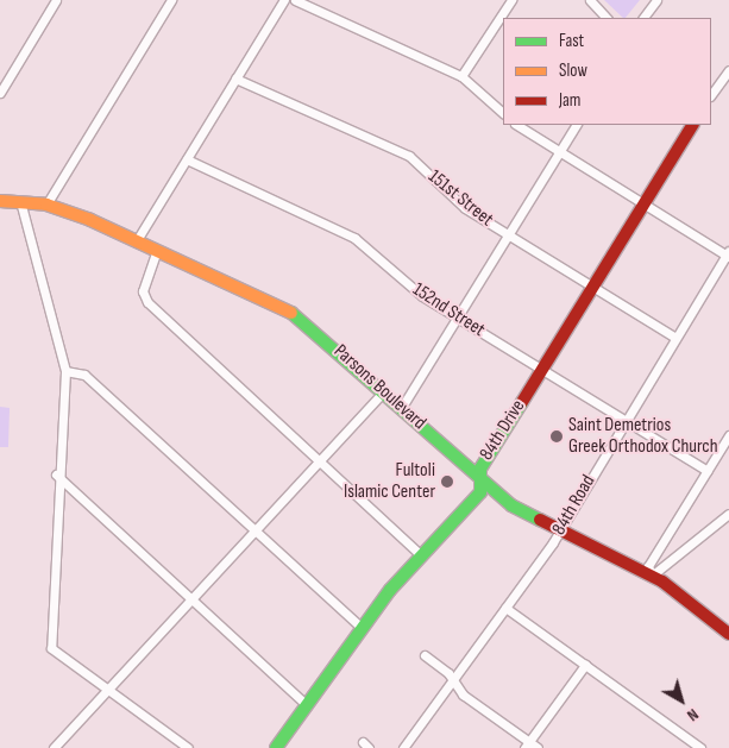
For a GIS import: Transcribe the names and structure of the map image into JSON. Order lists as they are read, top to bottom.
{
  "streets": {
    "street": [
      "151st Street",
      "152nd Street",
      "Parsons Boulevard",
      "84th Drive",
      "84th Road"
    ]
  },
  "crossings": [
    ["151st Street", "84th Drive"],
    ["151st Street", "84th Road"],
    ["152nd Street", "84th Drive"],
    ["152nd Street", "84th Road"],
    ["Parsons Boulevard", "84th Drive"],
    ["Parsons Boulevard", "84th Road"]
  ],
  "places": ["Saint Demetrios Greek Orthodox Church", "Fultoli Islamic Center"],
  "legend": ["Fast", "Slow", "Jam"],
  "north": "bottom right"
}
